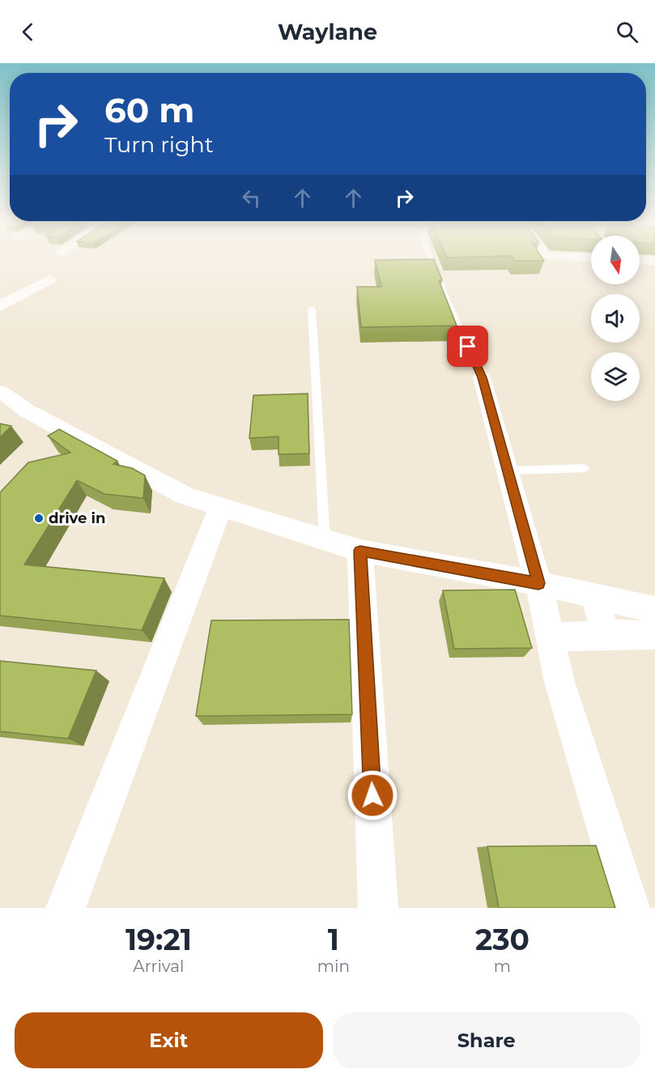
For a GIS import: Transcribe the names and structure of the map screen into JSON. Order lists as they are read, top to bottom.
{
  "places": ["drive in"],
  "north": "bottom",
  "page": {
    "header": "Waylane",
    "turn": ["60 m", "Turn right"],
    "eta": [
      "19:21",
      "Arrival",
      "1",
      "min",
      "230",
      "m"
    ],
    "buttons": ["Exit", "Share"]
  }
}
